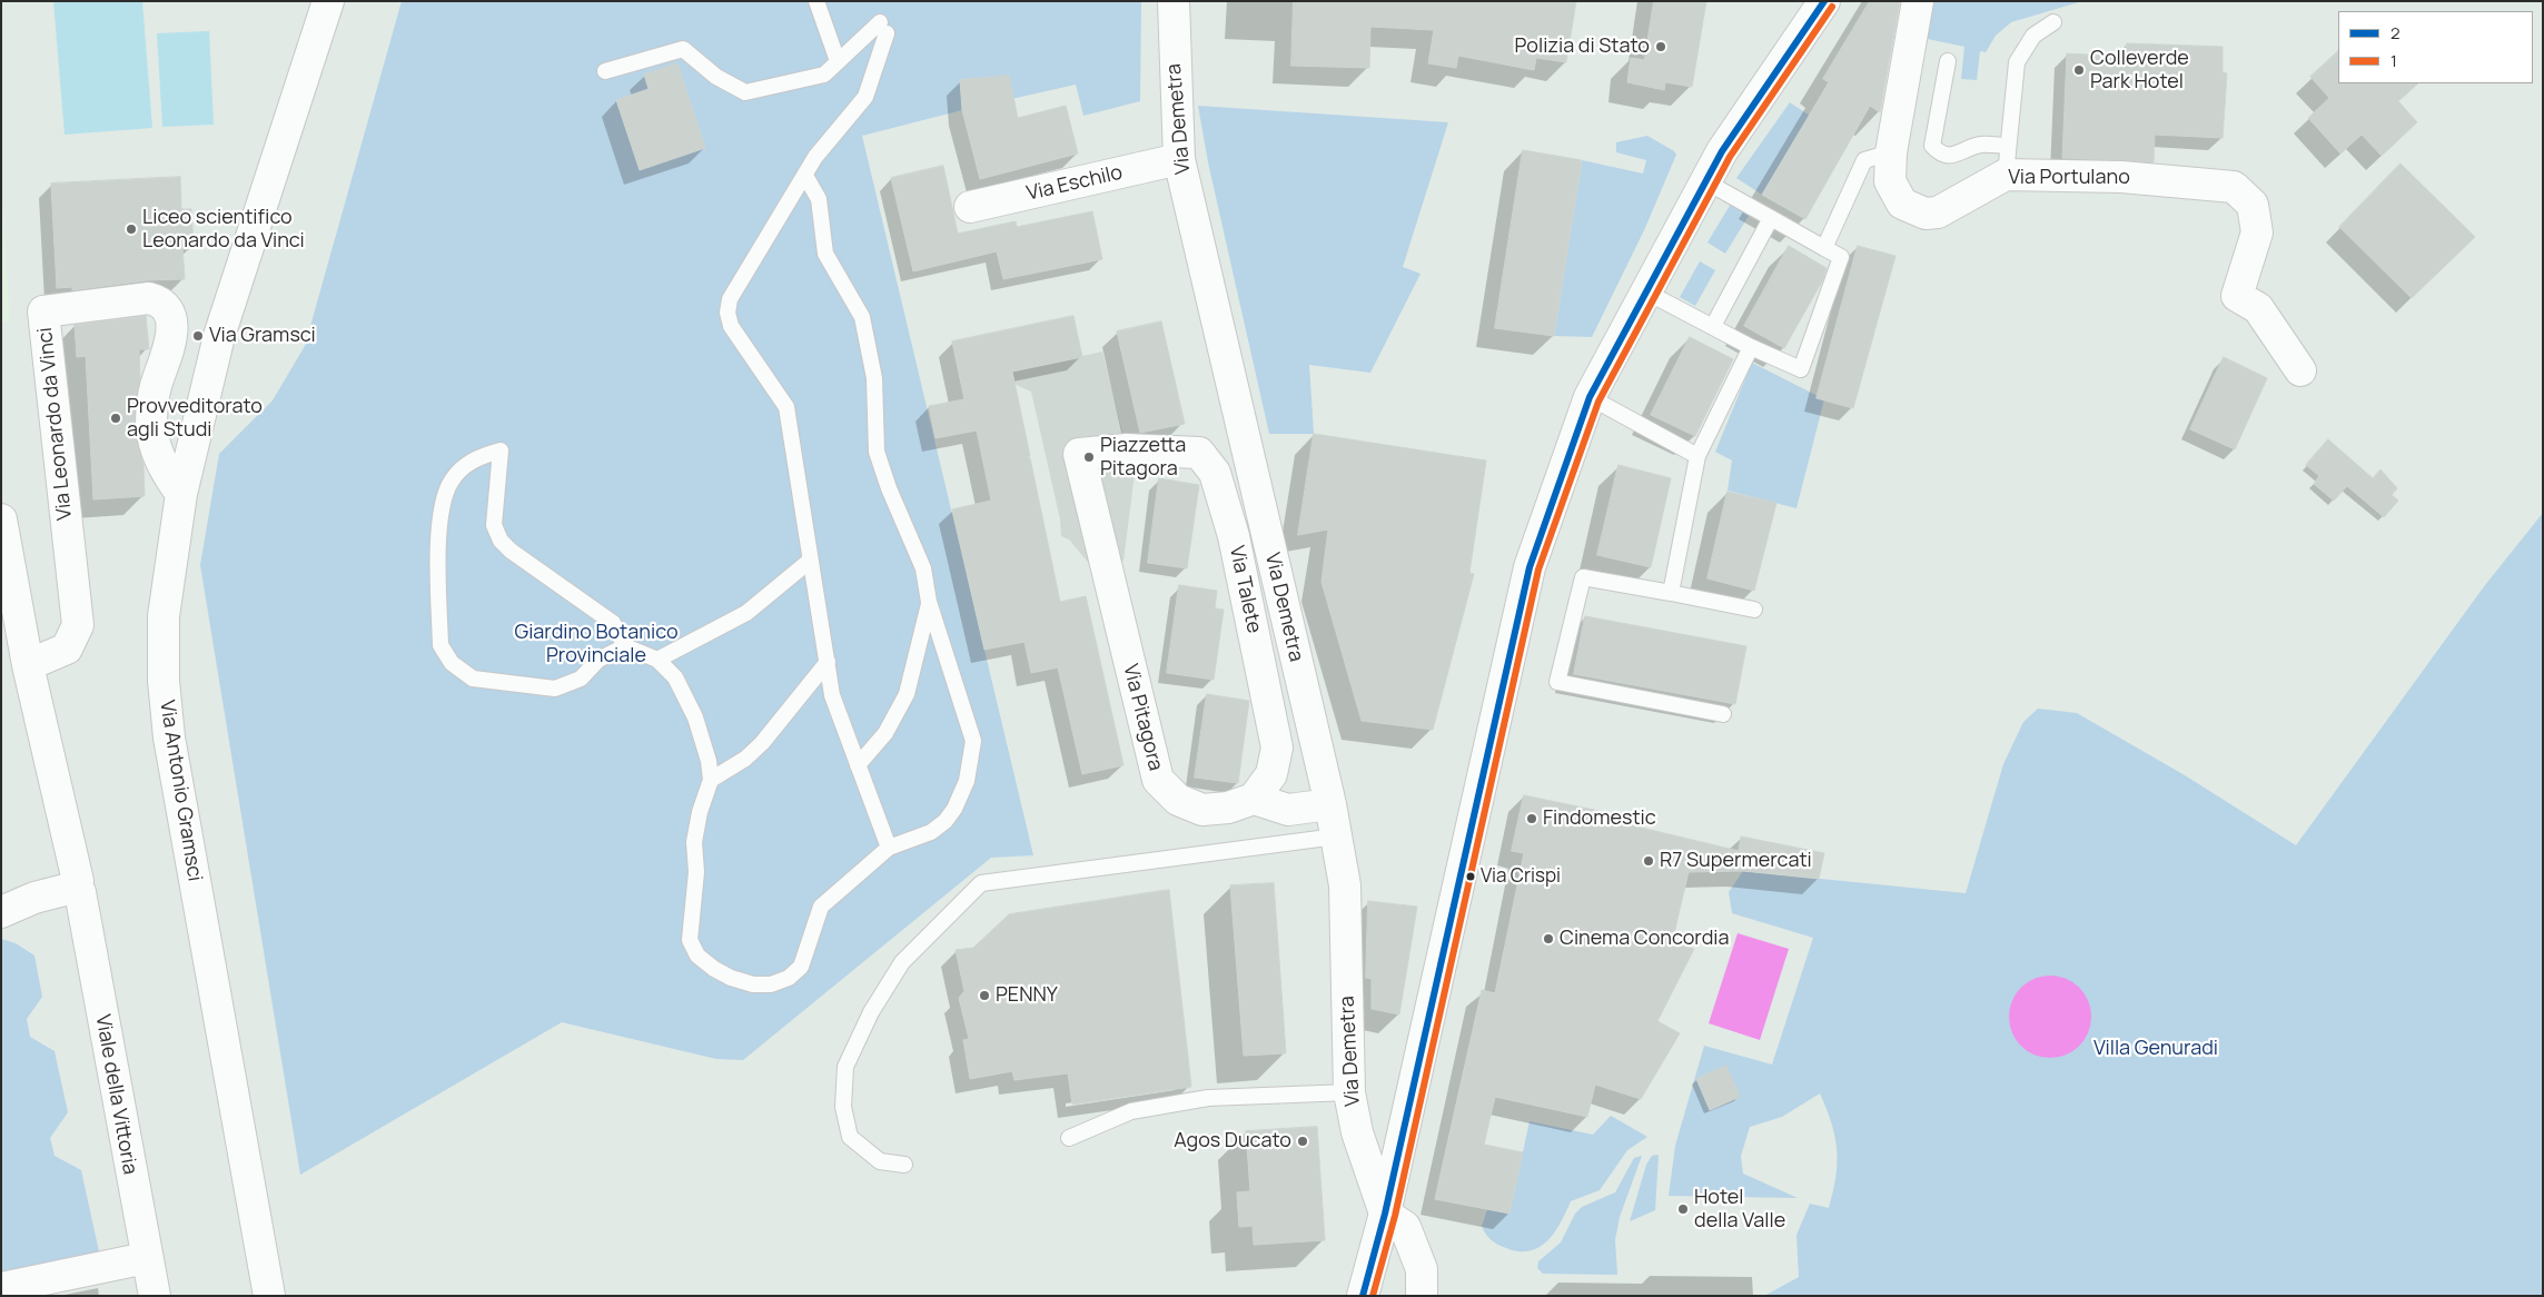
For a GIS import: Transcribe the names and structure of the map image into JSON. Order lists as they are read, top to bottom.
{
  "streets": {
    "street": [
      "Via Demetra",
      "Via Portulano",
      "Via Eschilo",
      "Via Leonardo da Vinci",
      "Via Talete",
      "Via Pitagora",
      "Via Antonio Gramsci",
      "Viale della Vittoria"
    ]
  },
  "crossings": [
    ["Via Demetra", "Via Eschilo"],
    ["Via Leonardo da Vinci", "Via Antonio Gramsci"],
    ["Via Leonardo da Vinci", "Viale della Vittoria"],
    ["Via Talete", "Via Pitagora"]
  ],
  "parks": ["Giardino Botanico Provinciale", "Villa Genuradi"],
  "places": [
    "Polizia di Stato",
    "Colleverde Park Hotel",
    "Liceo scientifico Leonardo da Vinci",
    "Via Gramsci",
    "Provveditorato agli Studi",
    "Piazzetta Pitagora",
    "Findomestic",
    "R7 Supermercati",
    "Via Crispi",
    "Cinema Concordia",
    "PENNY",
    "Agos Ducato",
    "Hotel della Valle"
  ],
  "lines": ["transit line 2", "transit line 1"],
  "legend": ["2", "1"]
}
